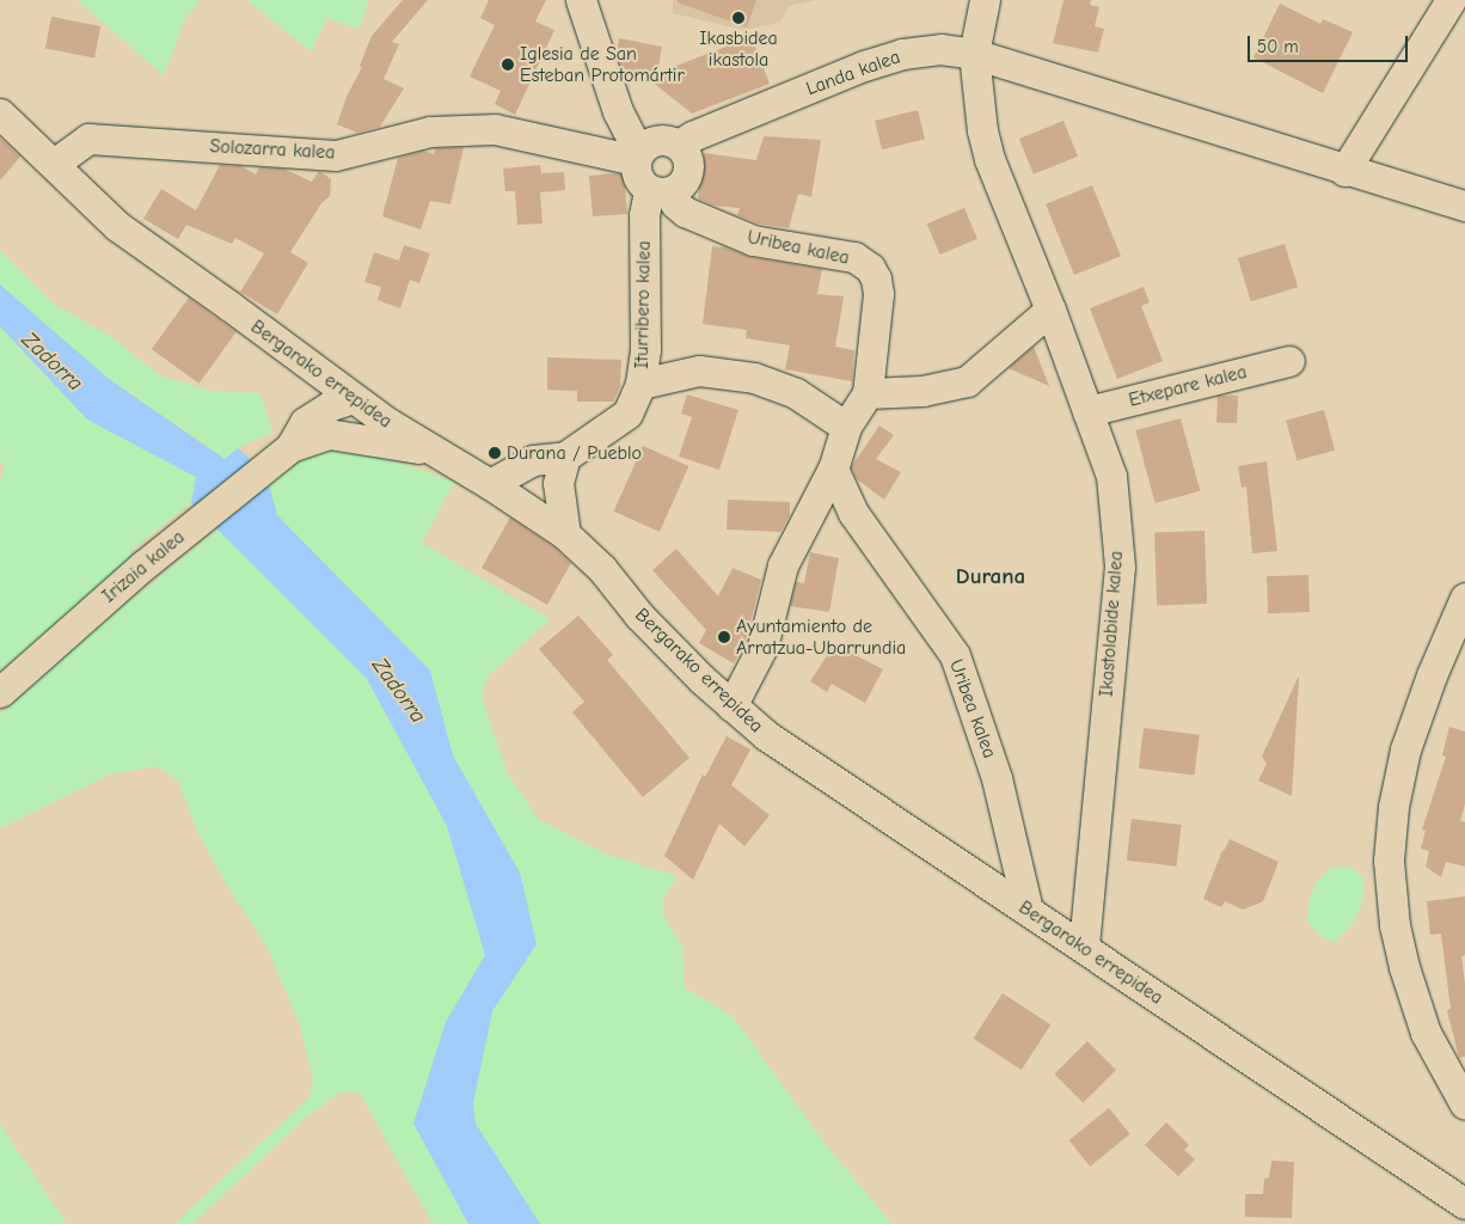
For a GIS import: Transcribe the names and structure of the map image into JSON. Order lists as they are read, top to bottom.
{
  "streets": {
    "street": [
      "Landa kalea",
      "Solozarra kalea",
      "Uribea kalea",
      "Iturribero kalea",
      "Bergarako errepidea",
      "Etxepare kalea",
      "Irizaia kalea",
      "Ikastolabide kalea"
    ]
  },
  "crossings": [
    ["Landa kalea", "Solozarra kalea"],
    ["Landa kalea", "Uribea kalea"],
    ["Landa kalea", "Iturribero kalea"],
    ["Landa kalea", "Ikastolabide kalea"],
    ["Solozarra kalea", "Uribea kalea"],
    ["Solozarra kalea", "Iturribero kalea"],
    ["Solozarra kalea", "Bergarako errepidea"],
    ["Uribea kalea", "Iturribero kalea"],
    ["Uribea kalea", "Bergarako errepidea"],
    ["Iturribero kalea", "Bergarako errepidea"],
    ["Bergarako errepidea", "Irizaia kalea"],
    ["Bergarako errepidea", "Ikastolabide kalea"],
    ["Etxepare kalea", "Ikastolabide kalea"]
  ],
  "districts": ["Durana"],
  "water": ["Zadorra"],
  "places": [
    "Ikasbidea ikastola",
    "Iglesia de San Esteban Protomártir",
    "Durana / Pueblo",
    "Ayuntamiento de Arratzua-Ubarrundia"
  ],
  "scale_bar": "50 m"
}
